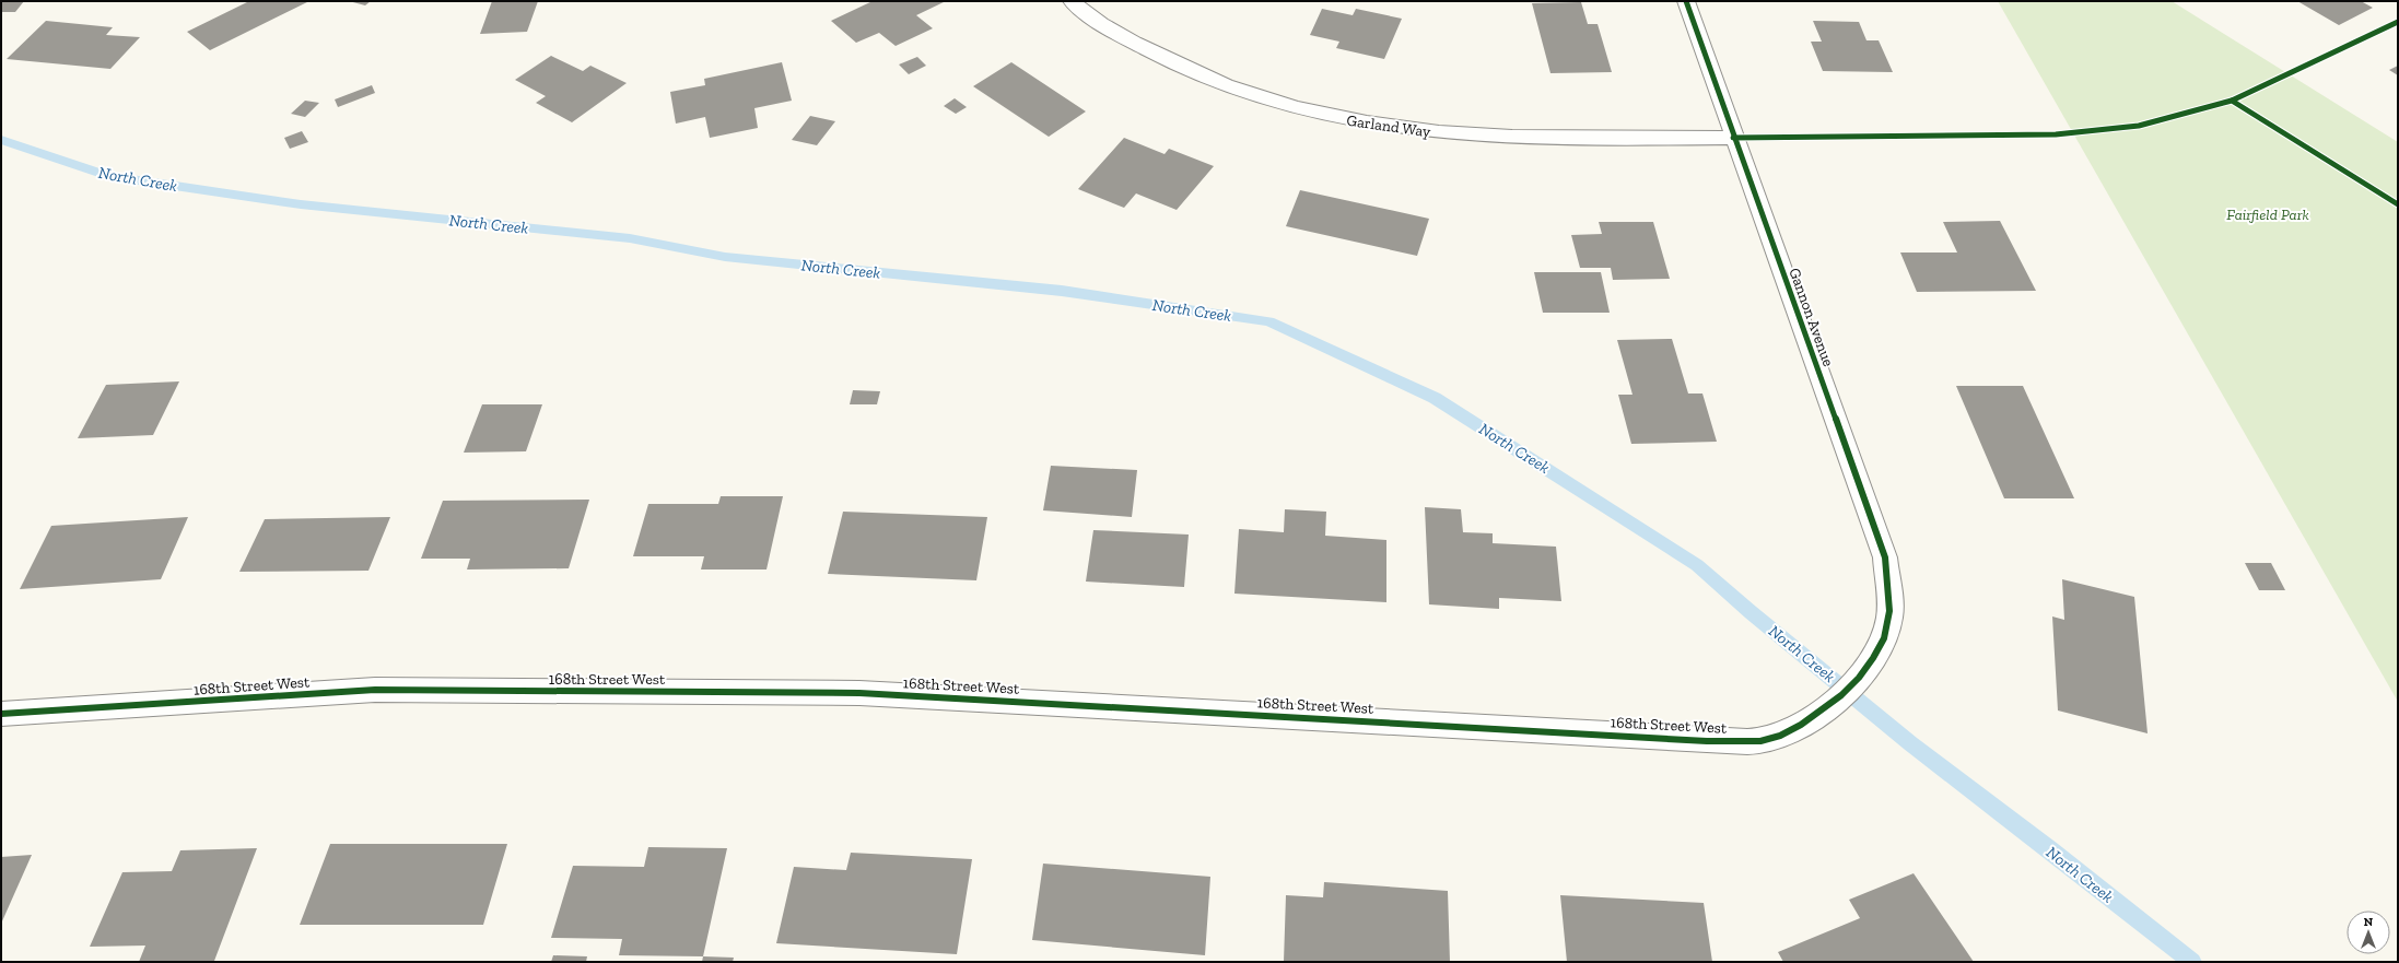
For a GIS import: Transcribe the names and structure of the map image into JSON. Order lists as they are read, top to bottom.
{
  "streets": {
    "street": ["Garland Way", "Gannon Avenue", "168th Street West"]
  },
  "crossings": [
    ["Garland Way", "Gannon Avenue"],
    ["Gannon Avenue", "168th Street West"]
  ],
  "water": ["North Creek"],
  "parks": ["Fairfield Park"],
  "north": "top"
}
